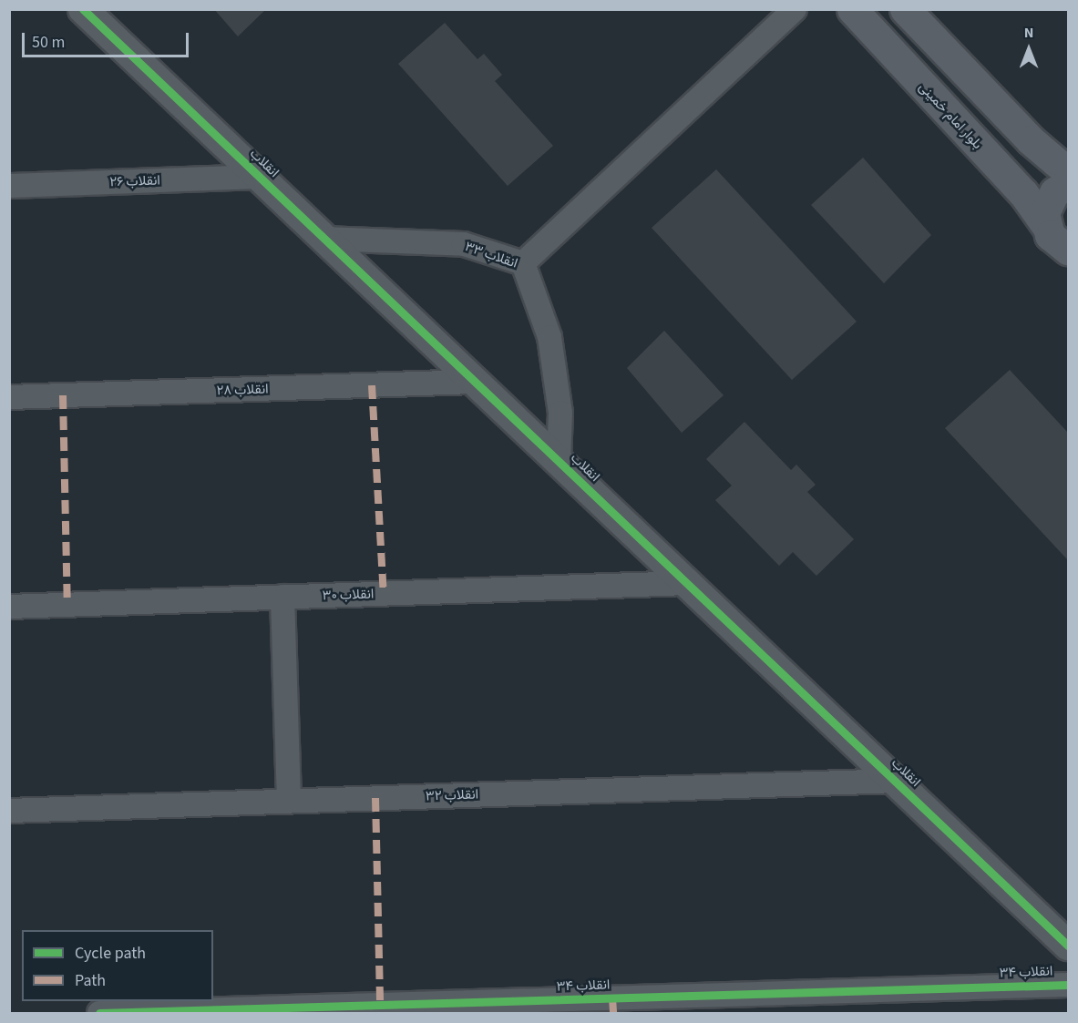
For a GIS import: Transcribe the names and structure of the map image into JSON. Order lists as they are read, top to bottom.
{
  "streets": {
    "main road": ["بلوار امام خمینی"],
    "street": [
      "انقلاب",
      "انقلاب ۲۶",
      "انقلاب ۳۳",
      "انقلاب ۲۸",
      "انقلاب ۳۰",
      "انقلاب ۳۲",
      "انقلاب ۳۴"
    ]
  },
  "crossings": [
    ["انقلاب", "انقلاب ۲۶"],
    ["انقلاب", "انقلاب ۳۳"],
    ["انقلاب", "انقلاب ۲۸"],
    ["انقلاب", "انقلاب ۳۰"],
    ["انقلاب", "انقلاب ۳۲"]
  ],
  "legend": ["Cycle path", "Path"],
  "scale_bar": "50 m",
  "north": "top"
}
